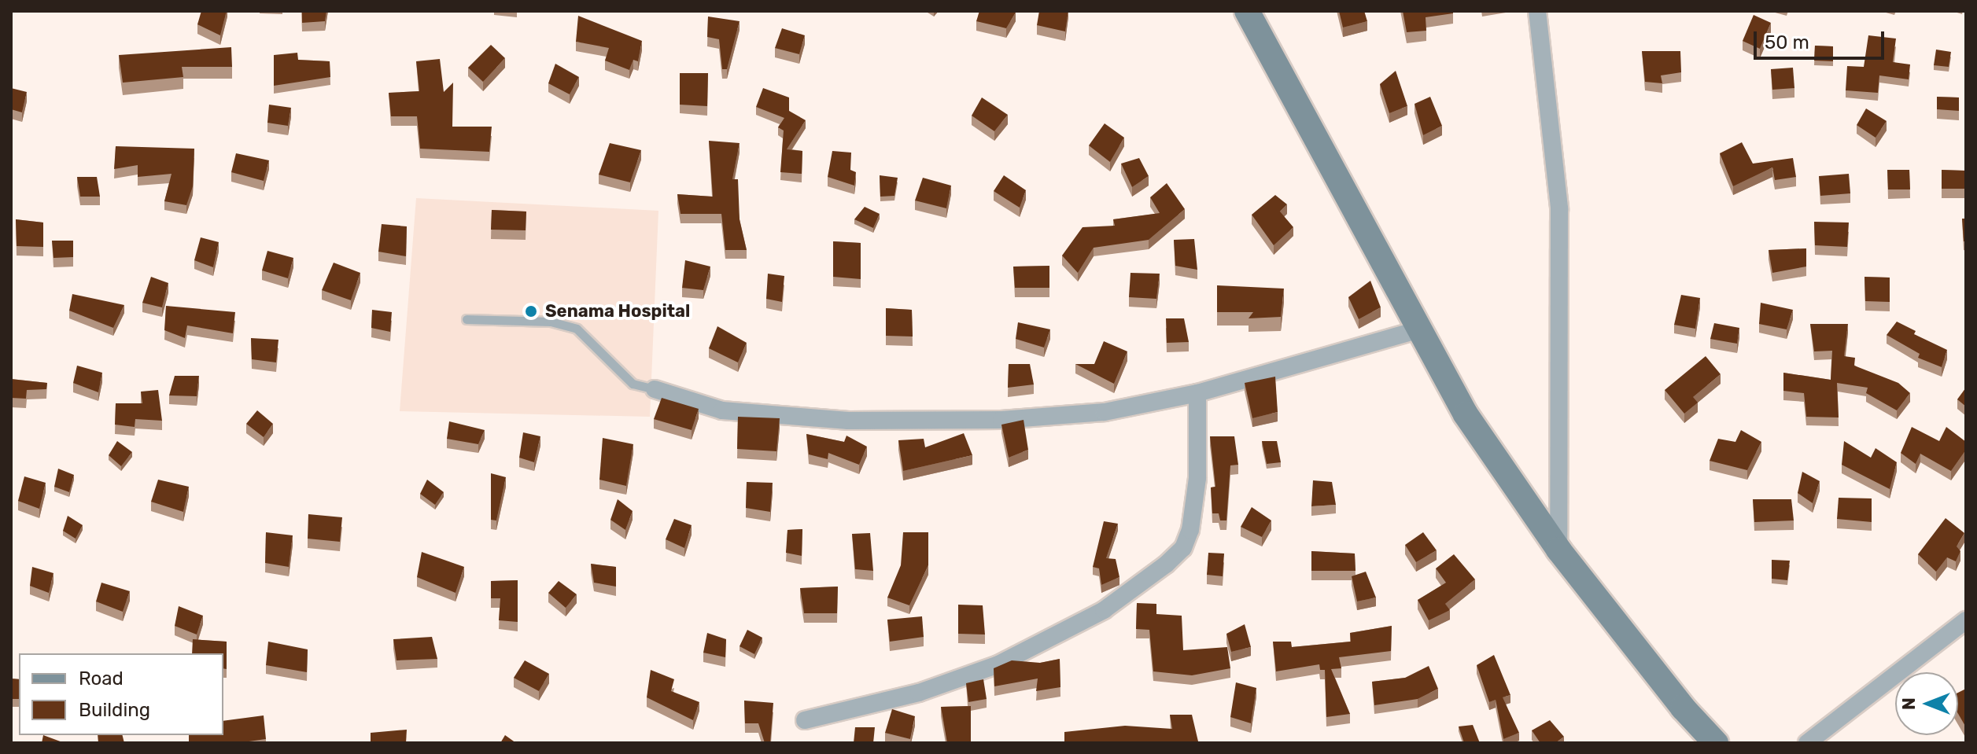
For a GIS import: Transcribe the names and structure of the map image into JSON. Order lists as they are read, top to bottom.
{
  "places": ["Senama Hospital"],
  "legend": ["Road", "Building"],
  "scale_bar": "50 m",
  "north": "left"
}
